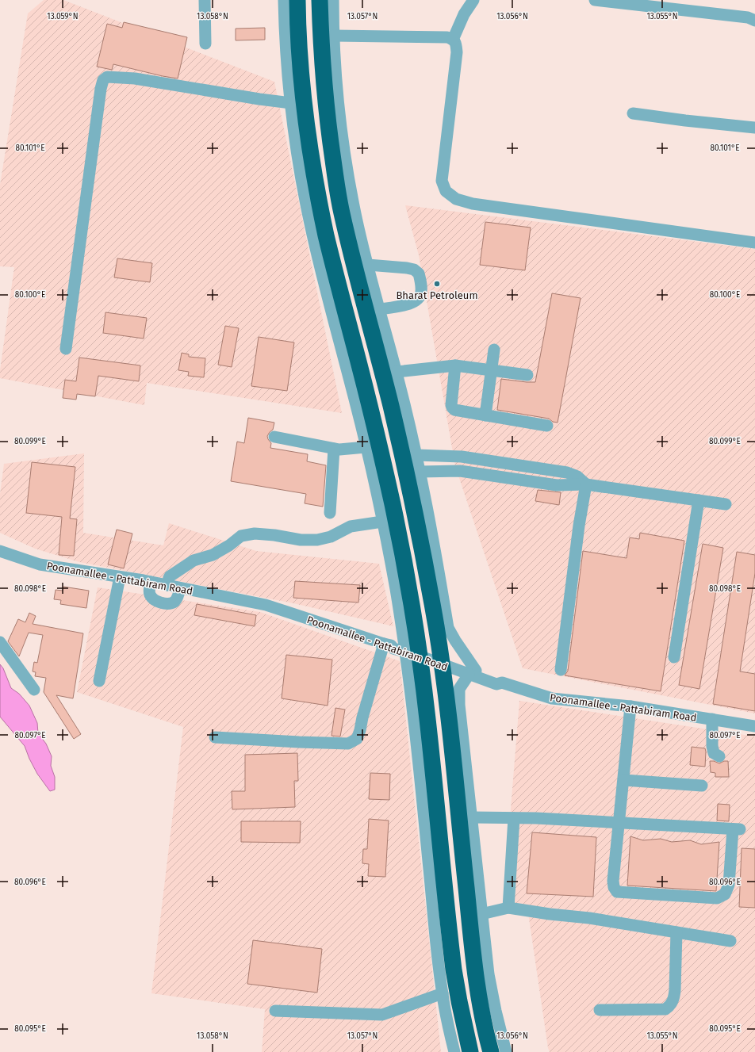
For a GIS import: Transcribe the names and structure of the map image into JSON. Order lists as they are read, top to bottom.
{
  "streets": {
    "street": ["Poonamallee - Pattabiram Road"]
  },
  "places": ["Bharat Petroleum"],
  "coordinates": [
    "13.059°N",
    "13.058°N",
    "13.057°N",
    "13.056°N",
    "13.055°N",
    "80.101°E",
    "80.100°E",
    "80.099°E",
    "80.098°E",
    "80.097°E",
    "80.096°E",
    "80.095°E"
  ]
}
